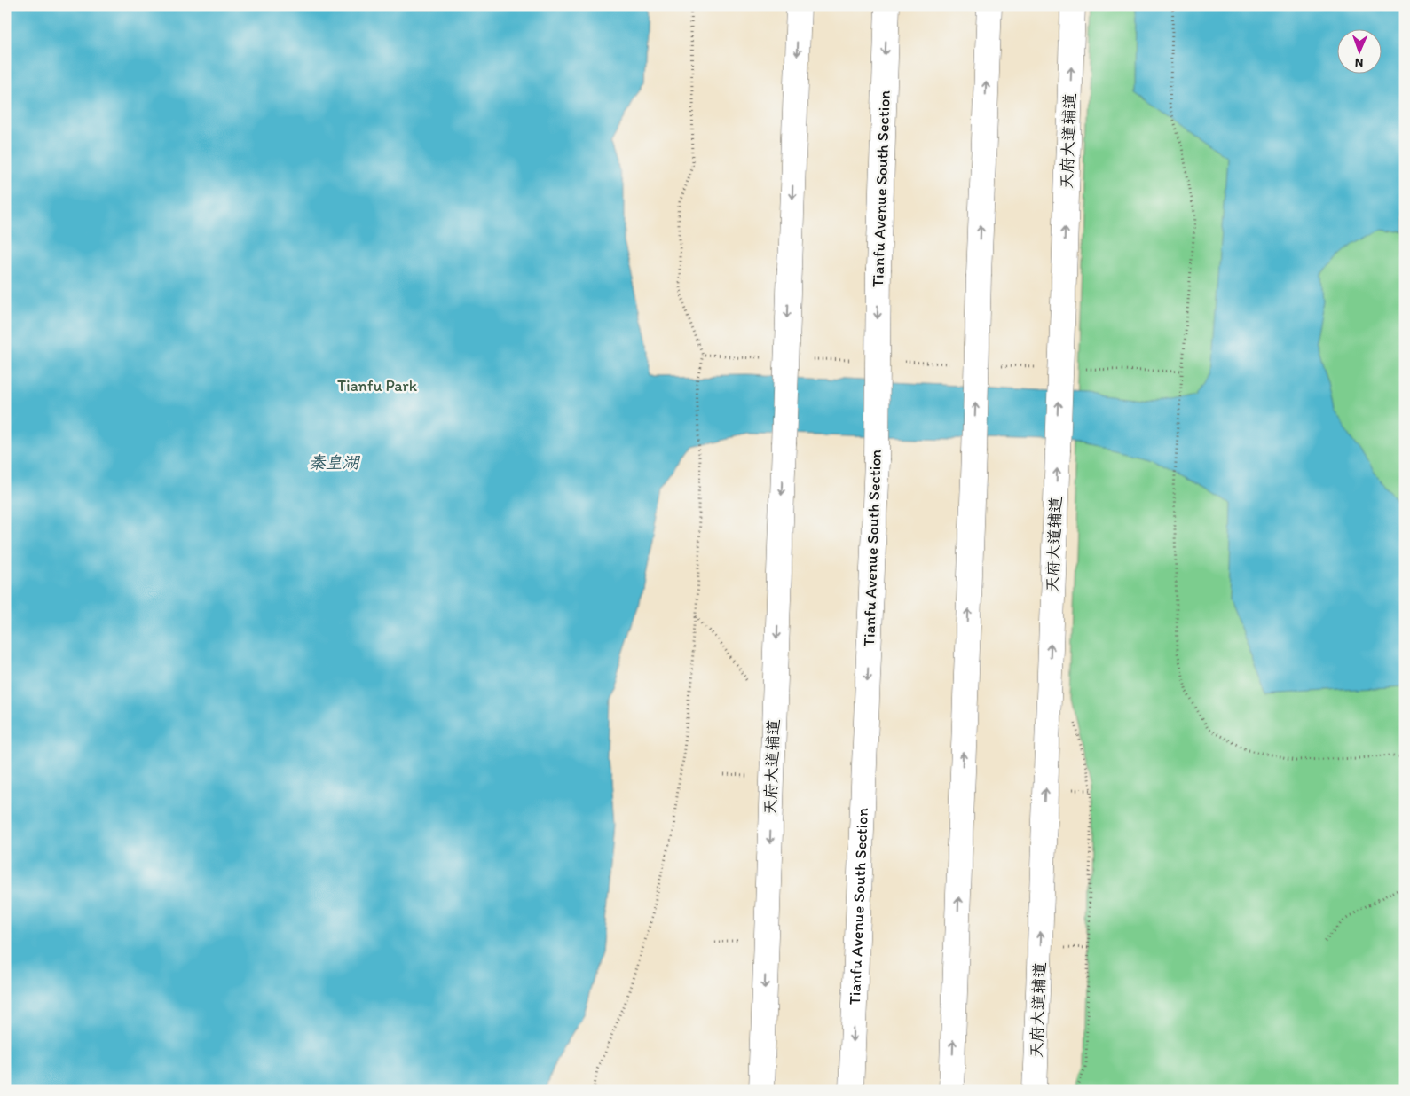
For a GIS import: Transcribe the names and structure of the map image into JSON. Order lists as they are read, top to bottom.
{
  "streets": {
    "main road": ["天府大道辅道", "Tianfu Avenue South Section"]
  },
  "water": ["秦皇湖"],
  "parks": ["Tianfu Park"],
  "north": "bottom"
}
